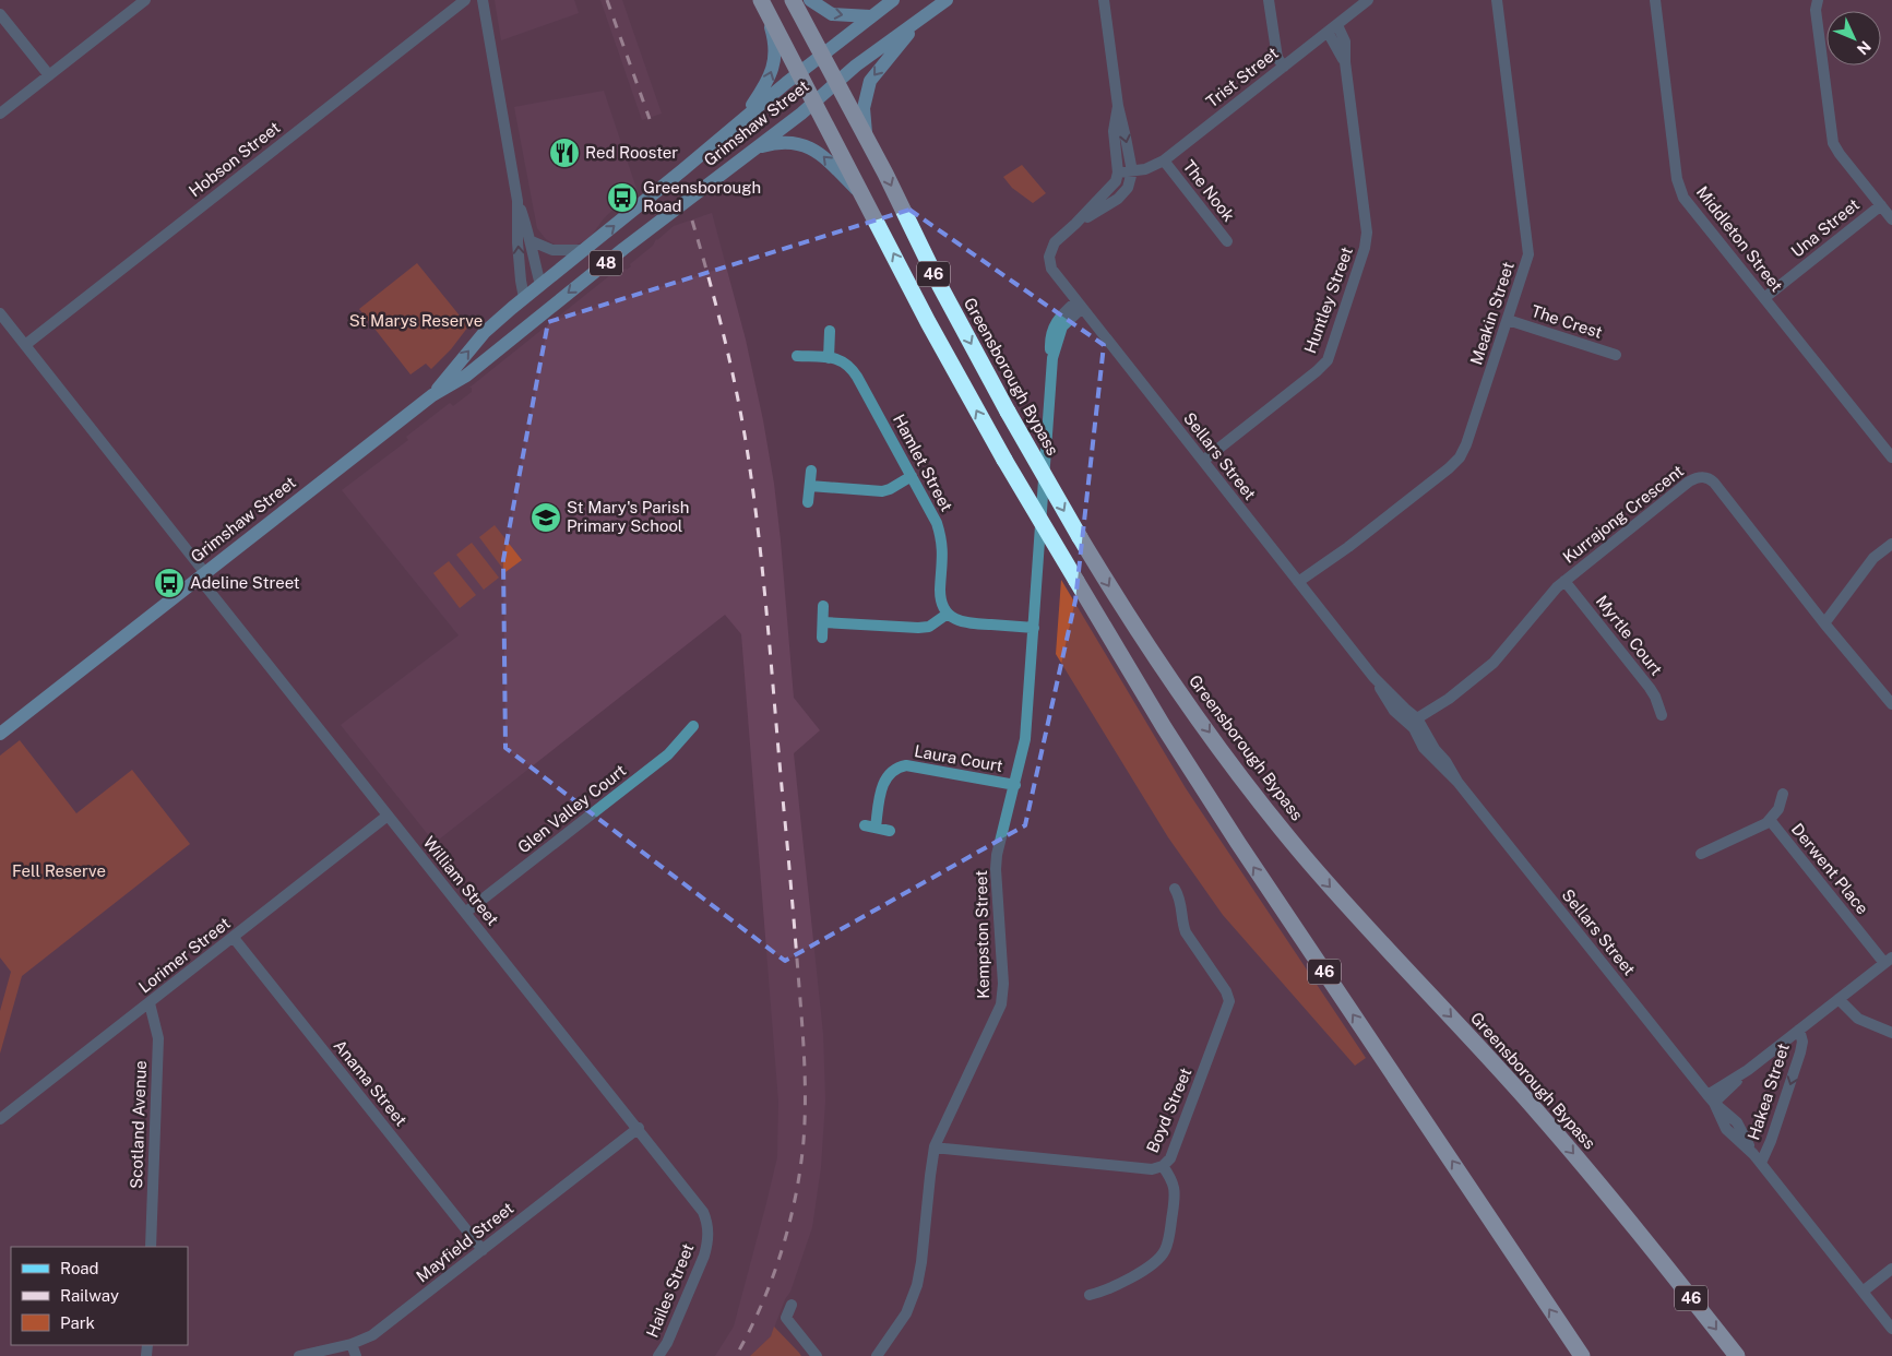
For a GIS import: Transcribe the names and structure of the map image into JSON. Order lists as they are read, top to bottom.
{
  "streets": {
    "highway": ["46", "Greensborough Bypass"],
    "main road": ["Grimshaw Street", "48"],
    "street": [
      "Trist Street",
      "Hobson Street",
      "The Nook",
      "Una Street",
      "Middleton Street",
      "Huntley Street",
      "Meakin Street",
      "The Crest",
      "Sellars Street",
      "Hamlet Street",
      "Kurrajong Crescent",
      "Myrtle Court",
      "Laura Court",
      "Glen Valley Court",
      "Derwent Place",
      "William Street",
      "Kempston Street",
      "Lorimer Street",
      "Anama Street",
      "Hakea Street",
      "Boyd Street",
      "Scotland Avenue",
      "Mayfield Street",
      "Hailes Street"
    ]
  },
  "crossings": [
    ["Trist Street", "The Nook"],
    ["Trist Street", "Huntley Street"],
    ["Grimshaw Street", "46"],
    ["Grimshaw Street", "Greensborough Bypass"],
    ["Grimshaw Street", "William Street"],
    ["Una Street", "Middleton Street"],
    ["46", "Greensborough Bypass"],
    ["Huntley Street", "Sellars Street"],
    ["Meakin Street", "The Crest"],
    ["Meakin Street", "Sellars Street"],
    ["Sellars Street", "Kurrajong Crescent"],
    ["Sellars Street", "Kempston Street"],
    ["Sellars Street", "Hakea Street"],
    ["Kurrajong Crescent", "Myrtle Court"],
    ["Laura Court", "Kempston Street"],
    ["Glen Valley Court", "William Street"],
    ["Derwent Place", "Hakea Street"],
    ["William Street", "Lorimer Street"],
    ["William Street", "Mayfield Street"],
    ["William Street", "Hailes Street"],
    ["Kempston Street", "Boyd Street"],
    ["Lorimer Street", "Anama Street"],
    ["Lorimer Street", "Scotland Avenue"],
    ["Anama Street", "Mayfield Street"]
  ],
  "one_way": ["Hakea Street"],
  "parks": ["St Marys Reserve", "Fell Reserve"],
  "places": {
    "restaurant": ["Red Rooster"],
    "bus stop": ["Greensborough Road", "Adeline Street"],
    "school or university": ["St Mary's Parish Primary School"]
  },
  "legend": ["Road", "Railway", "Park"],
  "north": "bottom right"
}
